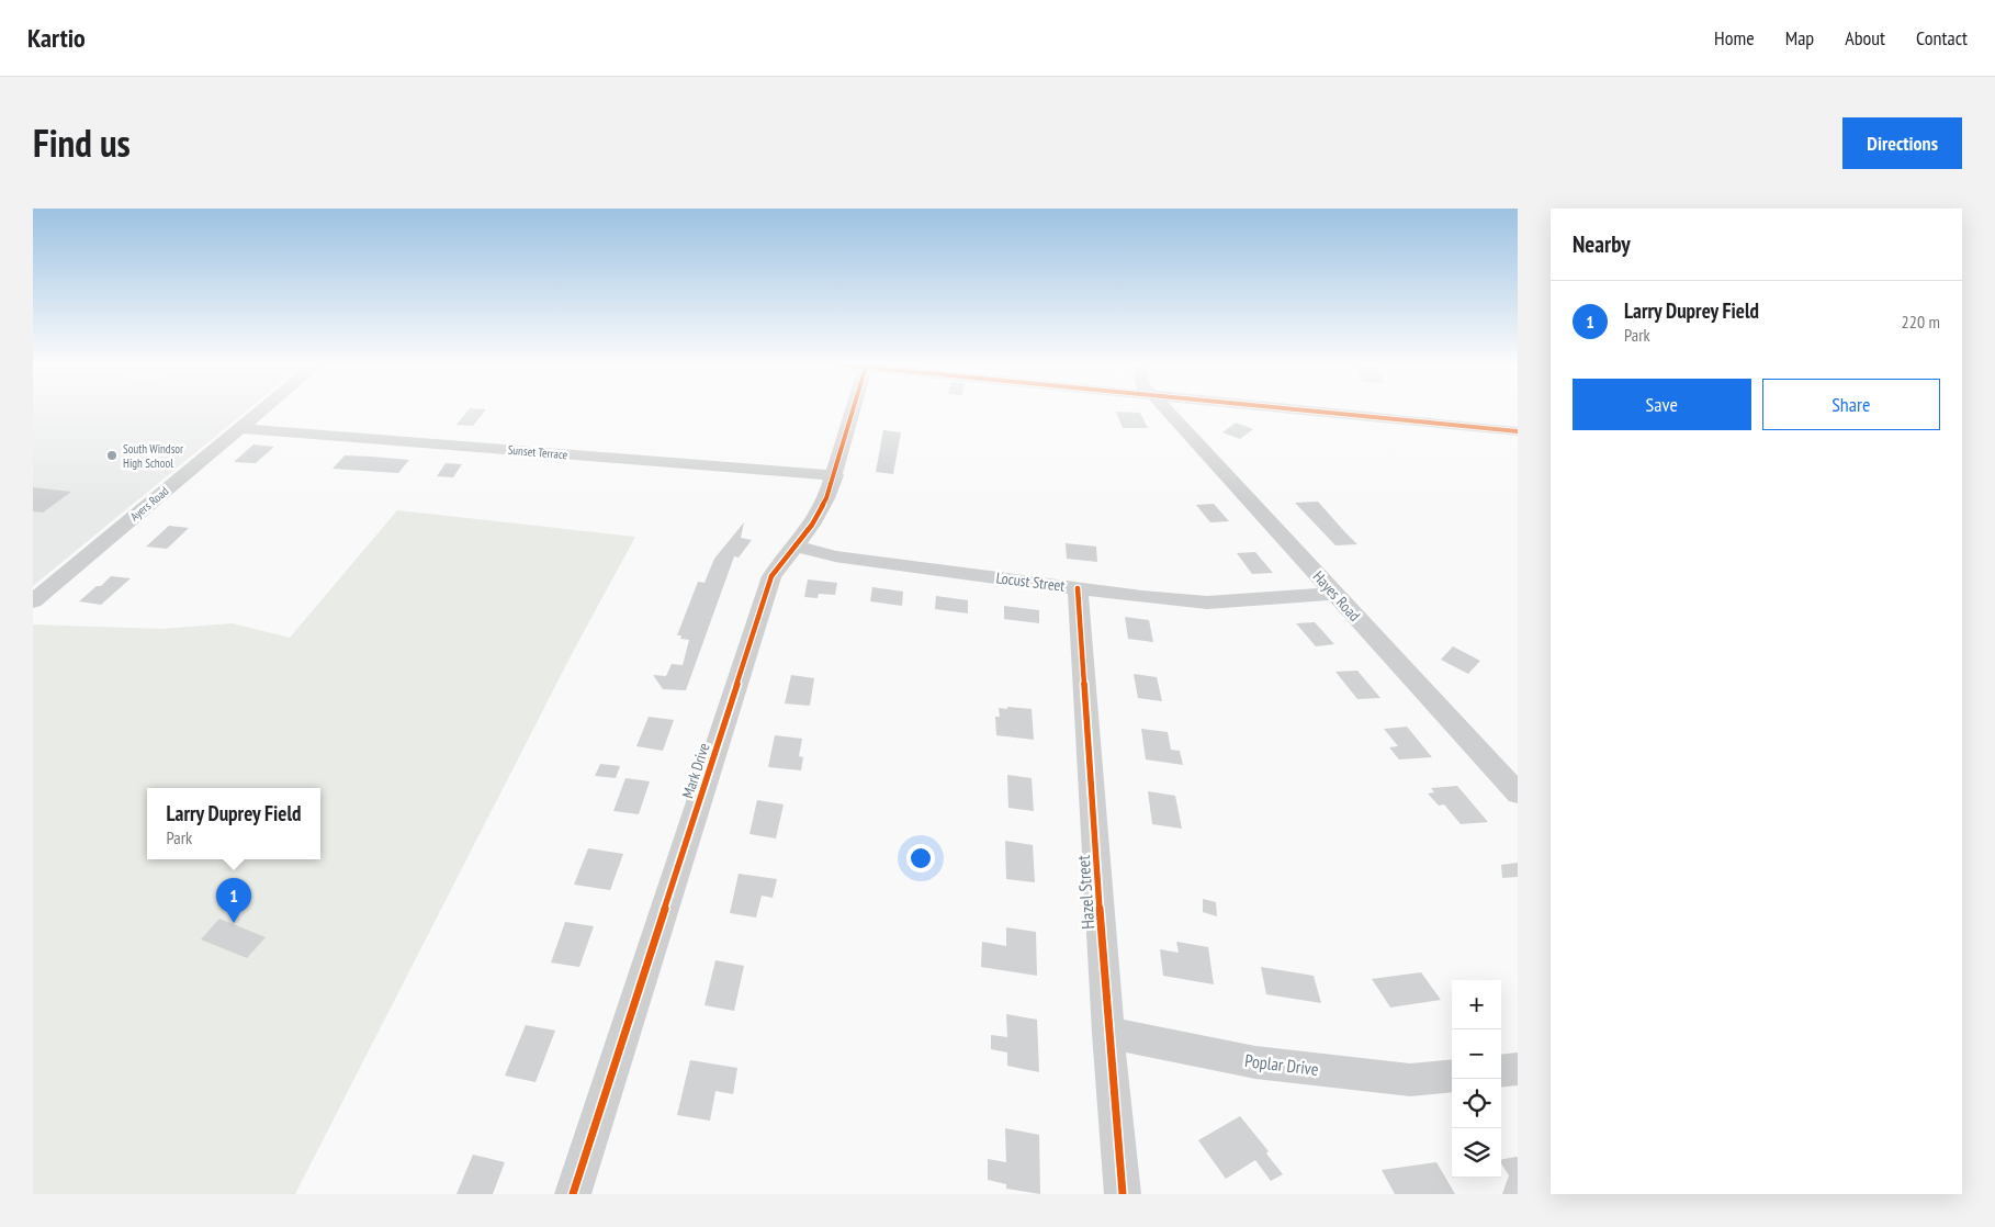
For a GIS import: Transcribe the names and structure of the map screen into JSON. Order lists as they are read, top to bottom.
{
  "streets": {
    "street": [
      "Sunset Terrace",
      "Ayers Road",
      "Locust Street",
      "Hayes Road",
      "Mark Drive",
      "Hazel Street",
      "Poplar Drive"
    ]
  },
  "crossings": [
    ["Sunset Terrace", "Ayers Road"],
    ["Sunset Terrace", "Mark Drive"],
    ["Locust Street", "Hayes Road"],
    ["Locust Street", "Mark Drive"],
    ["Locust Street", "Hazel Street"],
    ["Hazel Street", "Poplar Drive"]
  ],
  "places": ["South Windsor High School"],
  "page": {
    "header": "Kartio",
    "nav": [
      "Home",
      "Map",
      "About",
      "Contact"
    ],
    "title": "Find us",
    "buttons": [
      "Directions",
      ["Save", "Share"]
    ],
    "heading": "Nearby",
    "list": [
      {
        "mark": "1",
        "name": "Larry Duprey Field",
        "note": "Park",
        "value": "220 m"
      }
    ],
    "popup": ["Larry Duprey Field", "Park"],
    "pins": "1",
    "map_buttons": ["+", "−"]
  }
}
